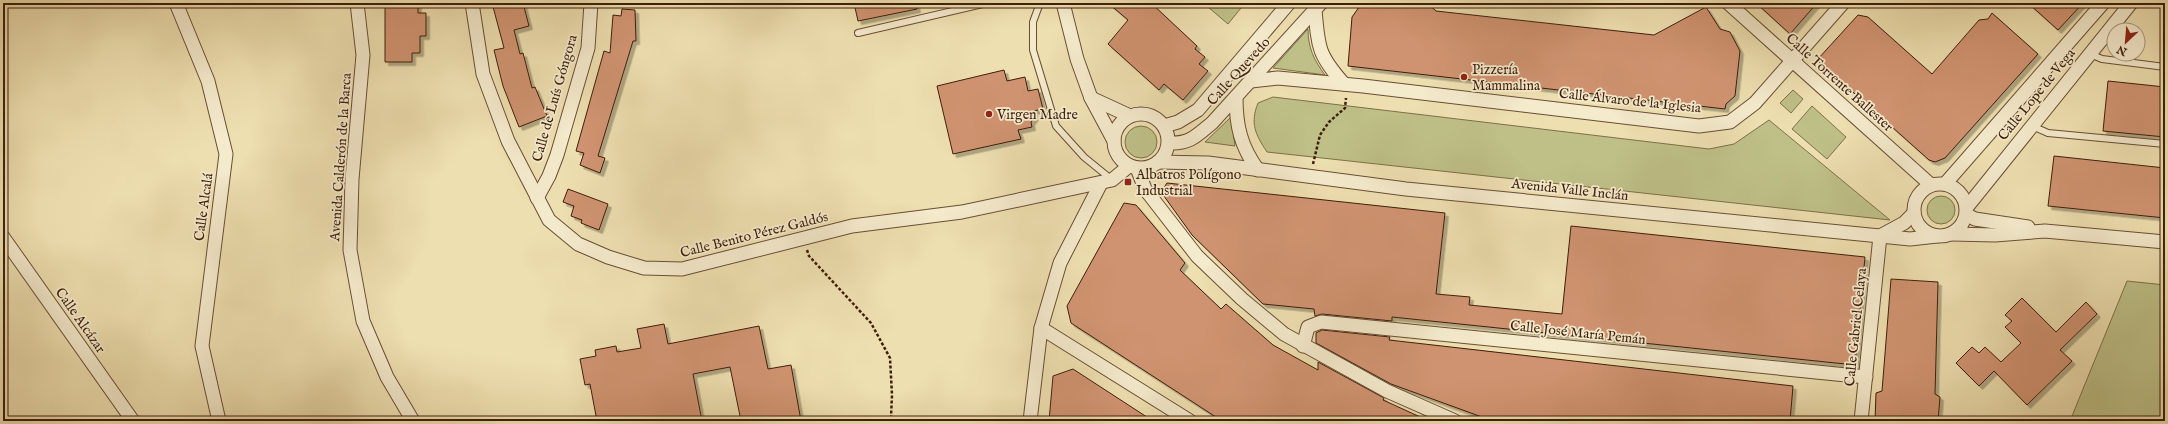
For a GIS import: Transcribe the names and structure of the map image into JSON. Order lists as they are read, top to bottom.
{
  "streets": {
    "street": [
      "Calle Quevedo",
      "Calle Torrente Ballester",
      "Calle Lope de Vega",
      "Calle de Luís Góngora",
      "Calle Álvaro de la Iglesia",
      "Avenida Calderón de la Barca",
      "Avenida Valle Inclán",
      "Calle Alcalá",
      "Calle Benito Pérez Galdós",
      "Calle Alcázar",
      "Calle Gabriel Celaya",
      "Calle José María Pemán"
    ]
  },
  "crossings": [
    ["Calle Quevedo", "Calle Álvaro de la Iglesia"],
    ["Calle Quevedo", "Avenida Valle Inclán"],
    ["Calle Quevedo", "Calle Benito Pérez Galdós"],
    ["Calle Torrente Ballester", "Calle Lope de Vega"],
    ["Calle Torrente Ballester", "Calle Álvaro de la Iglesia"],
    ["Calle Torrente Ballester", "Avenida Valle Inclán"],
    ["Calle Lope de Vega", "Avenida Valle Inclán"],
    ["Calle de Luís Góngora", "Calle Benito Pérez Galdós"],
    ["Avenida Valle Inclán", "Calle Benito Pérez Galdós"],
    ["Avenida Valle Inclán", "Calle Gabriel Celaya"],
    ["Calle Gabriel Celaya", "Calle José María Pemán"]
  ],
  "places": {
    "other": ["Pizzería Mammalina", "Virgen Madre"],
    "transit": ["Albatros Polígono Industrial"]
  },
  "north": "bottom left"
}
